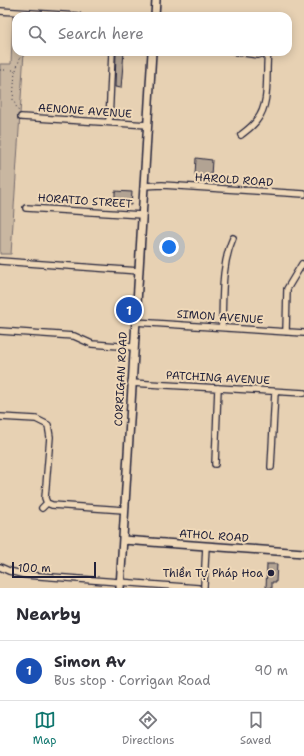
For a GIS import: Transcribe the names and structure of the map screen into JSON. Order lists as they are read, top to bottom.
{
  "streets": {
    "main road": ["CORRIGAN ROAD", "ATHOL ROAD"],
    "street": [
      "AENONE AVENUE",
      "HAROLD ROAD",
      "HORATIO STREET",
      "SIMON AVENUE",
      "PATCHING AVENUE"
    ]
  },
  "crossings": [
    ["AENONE AVENUE", "CORRIGAN ROAD"],
    ["HAROLD ROAD", "CORRIGAN ROAD"],
    ["HORATIO STREET", "CORRIGAN ROAD"],
    ["SIMON AVENUE", "CORRIGAN ROAD"],
    ["PATCHING AVENUE", "CORRIGAN ROAD"],
    ["CORRIGAN ROAD", "ATHOL ROAD"]
  ],
  "places": ["Thiền Tự Pháp Hoa"],
  "scale_bar": "100 m",
  "page": {
    "search": "Search here",
    "pins": "1",
    "scale": "100 m",
    "heading": "Nearby",
    "list": [
      {
        "mark": "1",
        "name": "Simon Av",
        "note": "Bus stop · Corrigan Road",
        "value": "90 m"
      }
    ],
    "nav": ["Map", "Directions", "Saved"]
  }
}
